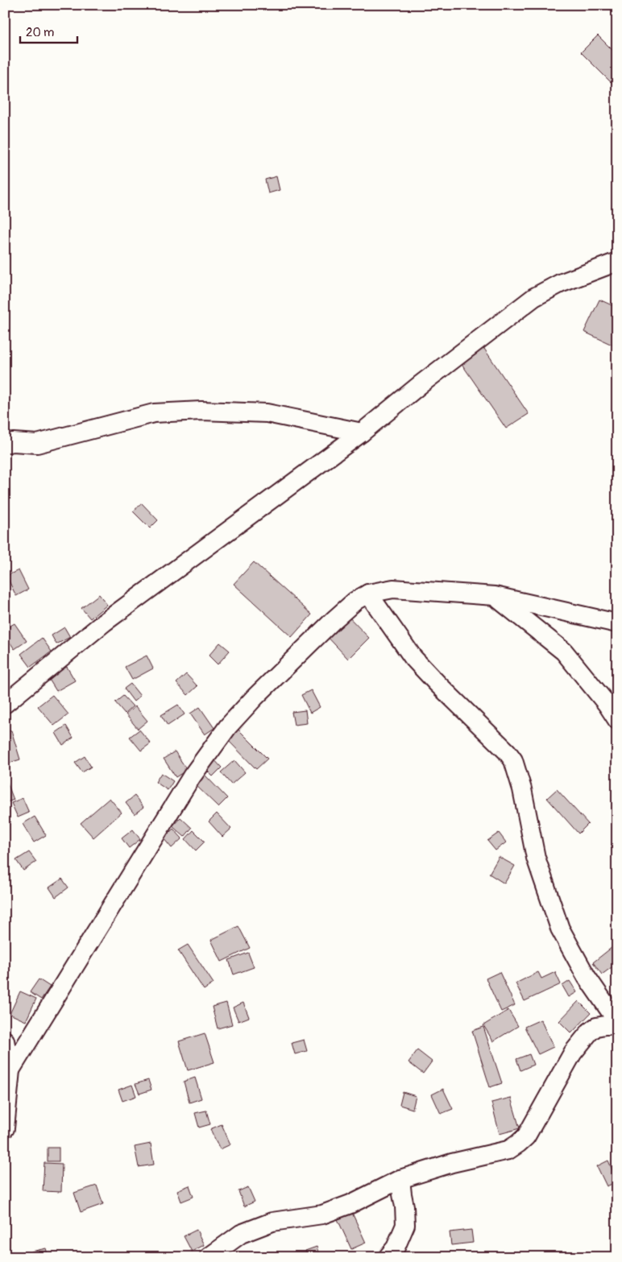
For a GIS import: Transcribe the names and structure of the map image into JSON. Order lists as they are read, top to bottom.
{
  "scale_bar": "20 m"
}
